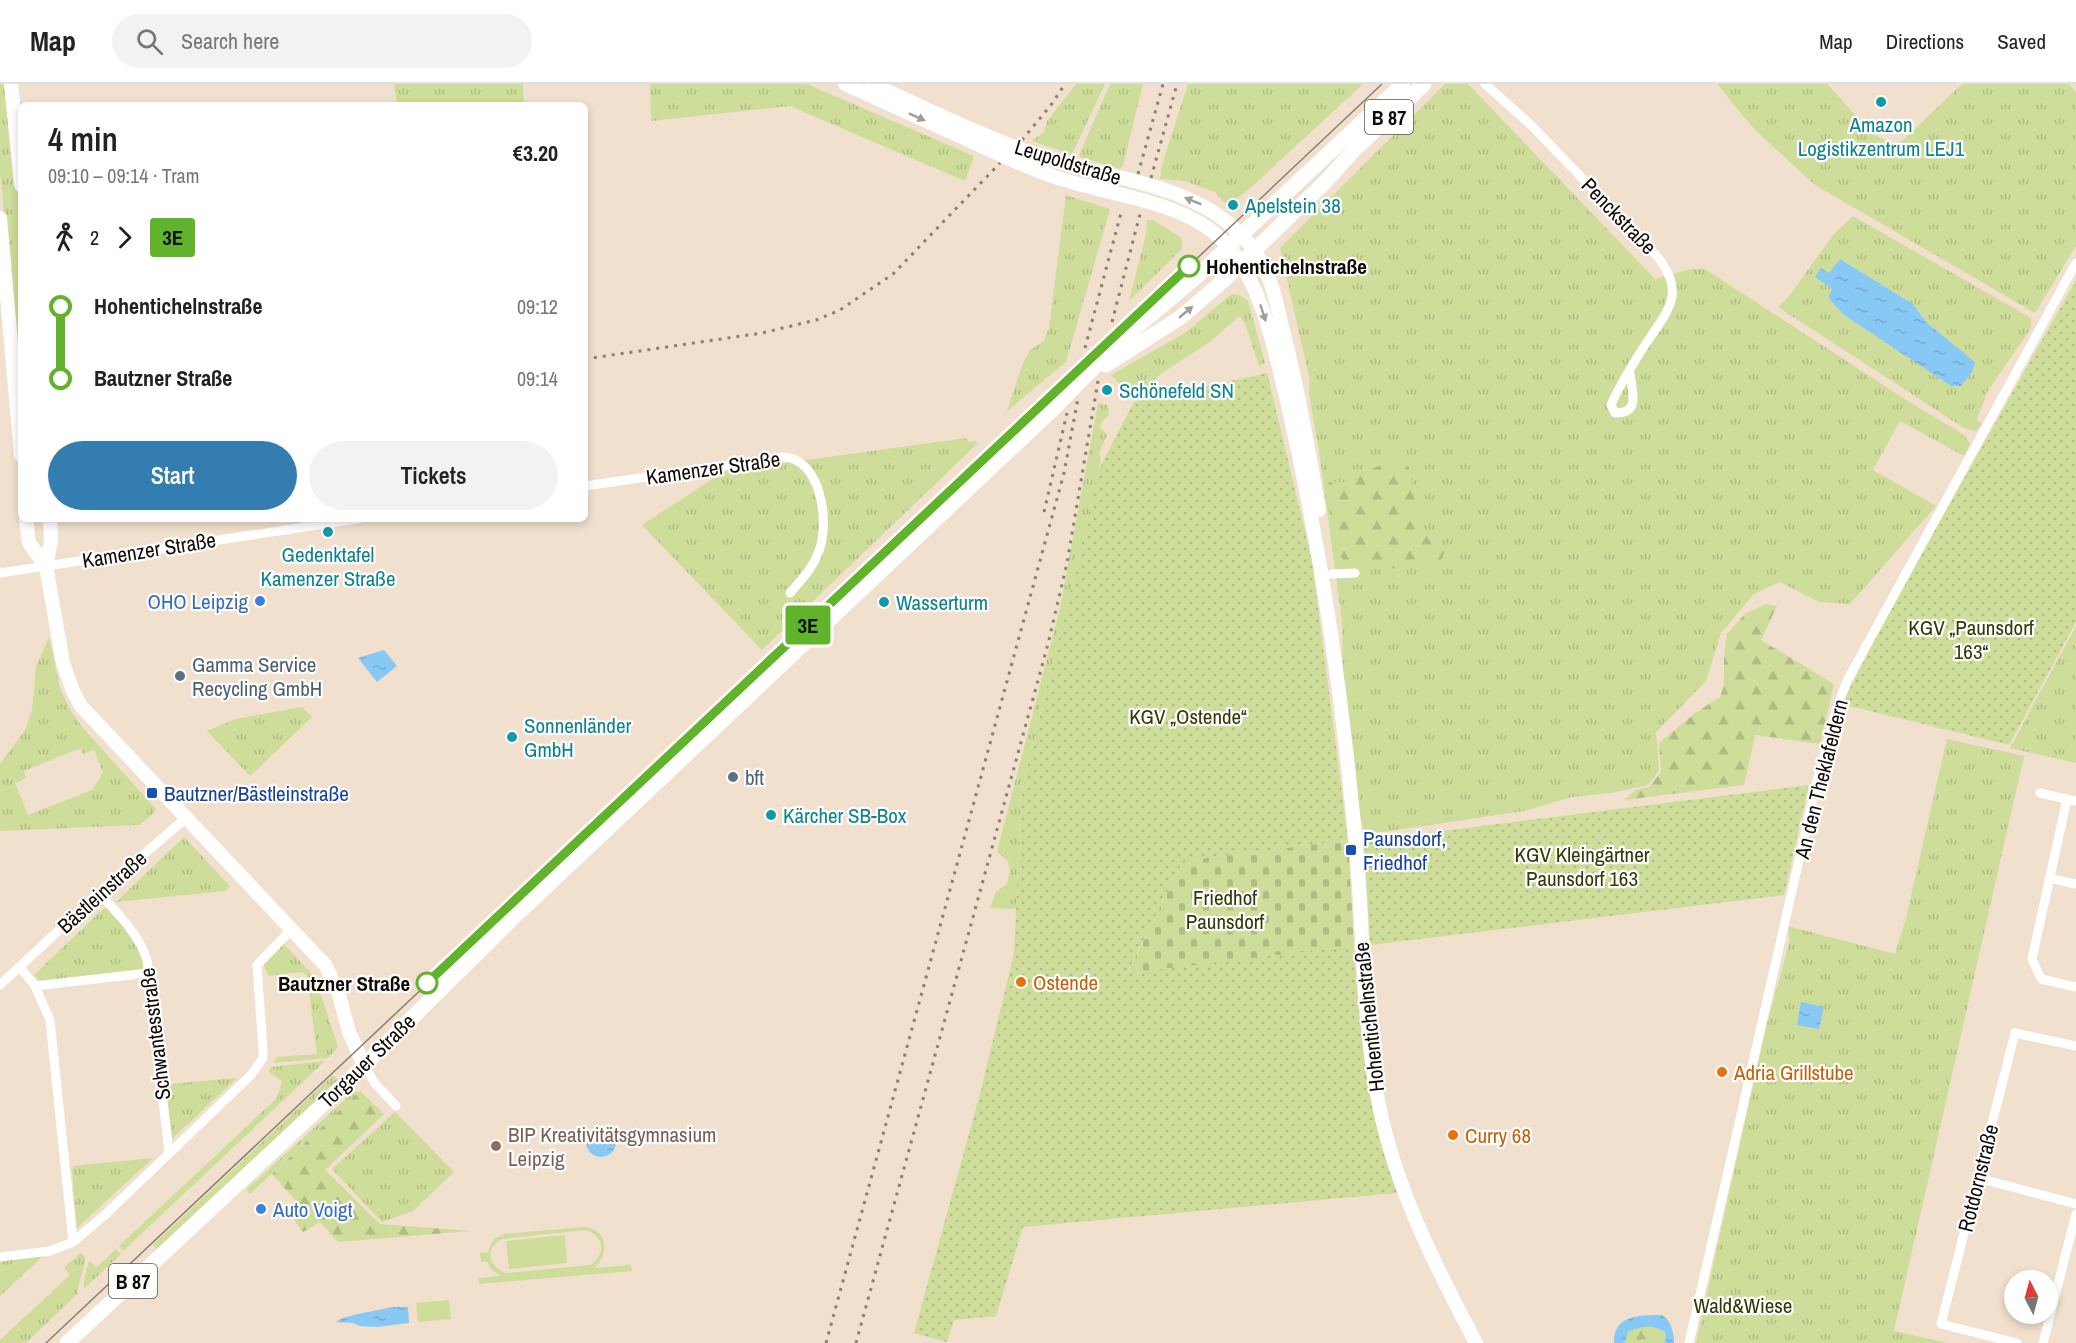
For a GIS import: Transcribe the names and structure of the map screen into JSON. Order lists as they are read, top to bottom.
{
  "streets": {
    "main road": [
      "B 87",
      "Leupoldstraße",
      "Hohentichelnstraße",
      "Torgauer Straße"
    ],
    "street": [
      "Penckstraße",
      "Kamenzer Straße",
      "An den Theklafeldern",
      "Bästleinstraße",
      "Schwantesstraße",
      "Rotdornstraße"
    ]
  },
  "crossings": [
    ["Leupoldstraße", "Hohentichelnstraße"],
    ["Leupoldstraße", "Torgauer Straße"],
    ["Bästleinstraße", "Schwantesstraße"],
    ["Hohentichelnstraße", "Torgauer Straße"]
  ],
  "parks": [
    "KGV „Paunsdorf 163“",
    "KGV „Ostende“",
    "KGV Kleingärtner Paunsdorf 163",
    "Friedhof Paunsdorf",
    "Wald&Wiese"
  ],
  "places": {
    "other": [
      "Amazon Logistikzentrum LEJ1",
      "Apelstein 38",
      "Hohentichelnstraße",
      "Schönefeld SN",
      "Gedenktafel Kamenzer Straße",
      "OHO Leipzig",
      "Wasserturm",
      "Gamma Service Recycling GmbH",
      "Sonnenländer GmbH",
      "bft",
      "Kärcher SB-Box",
      "Ostende",
      "Bautzner Straße",
      "Adria Grillstube",
      "Curry 68",
      "BIP Kreativitätsgymnasium Leipzig",
      "Auto Voigt"
    ],
    "transit": ["Bautzner/Bästleinstraße", "Paunsdorf, Friedhof"]
  },
  "lines": ["tram line 3E"],
  "north": "top",
  "page": {
    "header": "Map",
    "search": "Search here",
    "nav": ["Map", "Directions", "Saved"],
    "on_map": "3E",
    "heading": ["4 min", "09:10 – 09:14 · Tram", "€3.20"],
    "legs": ["2", "3E"],
    "list": [
      {
        "name": "Hohentichelnstraße",
        "value": "09:12"
      },
      {
        "name": "Bautzner Straße",
        "value": "09:14"
      }
    ],
    "buttons": ["Start", "Tickets"]
  }
}
